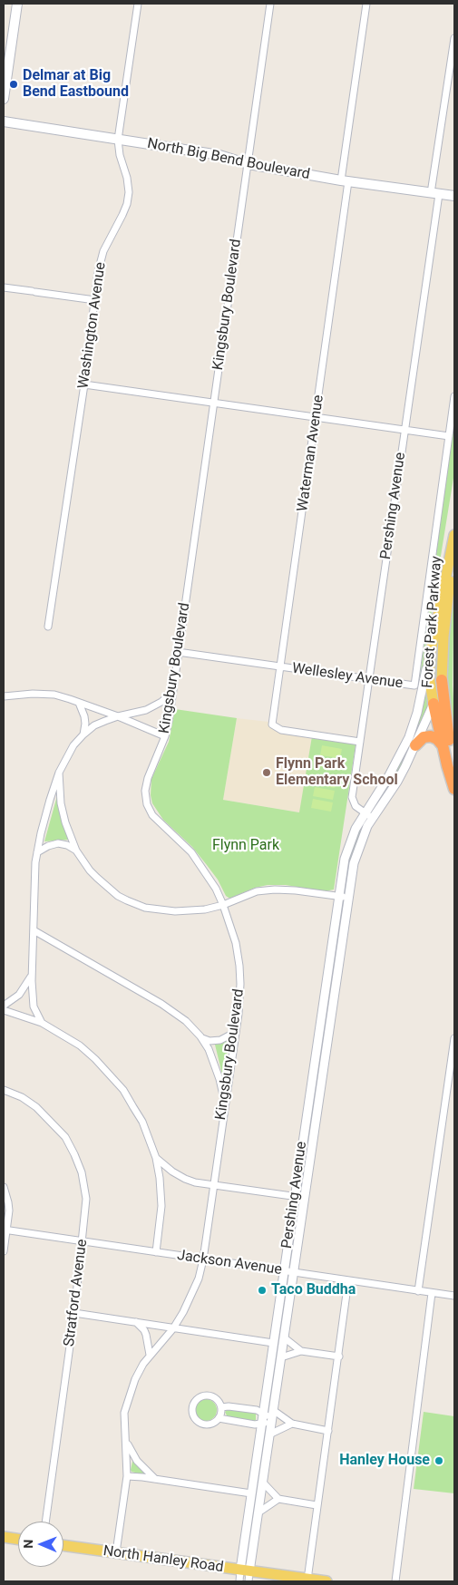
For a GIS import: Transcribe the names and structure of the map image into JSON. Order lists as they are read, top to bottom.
{
  "streets": {
    "highway": ["Forest Park Parkway"],
    "main road": ["North Big Bend Boulevard", "North Hanley Road"],
    "street": [
      "Kingsbury Boulevard",
      "Washington Avenue",
      "Waterman Avenue",
      "Pershing Avenue",
      "Wellesley Avenue",
      "Jackson Avenue",
      "Stratford Avenue"
    ]
  },
  "crossings": [
    ["North Big Bend Boulevard", "Kingsbury Boulevard"],
    ["North Big Bend Boulevard", "Washington Avenue"],
    ["North Big Bend Boulevard", "Waterman Avenue"],
    ["North Big Bend Boulevard", "Pershing Avenue"],
    ["Kingsbury Boulevard", "Wellesley Avenue"],
    ["Kingsbury Boulevard", "Jackson Avenue"],
    ["Kingsbury Boulevard", "North Hanley Road"],
    ["Waterman Avenue", "Pershing Avenue"],
    ["Waterman Avenue", "Wellesley Avenue"],
    ["Pershing Avenue", "Forest Park Parkway"],
    ["Pershing Avenue", "Wellesley Avenue"],
    ["Pershing Avenue", "Jackson Avenue"],
    ["Pershing Avenue", "North Hanley Road"],
    ["Jackson Avenue", "Stratford Avenue"]
  ],
  "parks": ["Flynn Park"],
  "places": [
    "Delmar at Big Bend Eastbound",
    "Flynn Park Elementary School",
    "Taco Buddha",
    "Hanley House"
  ],
  "north": "left"
}
